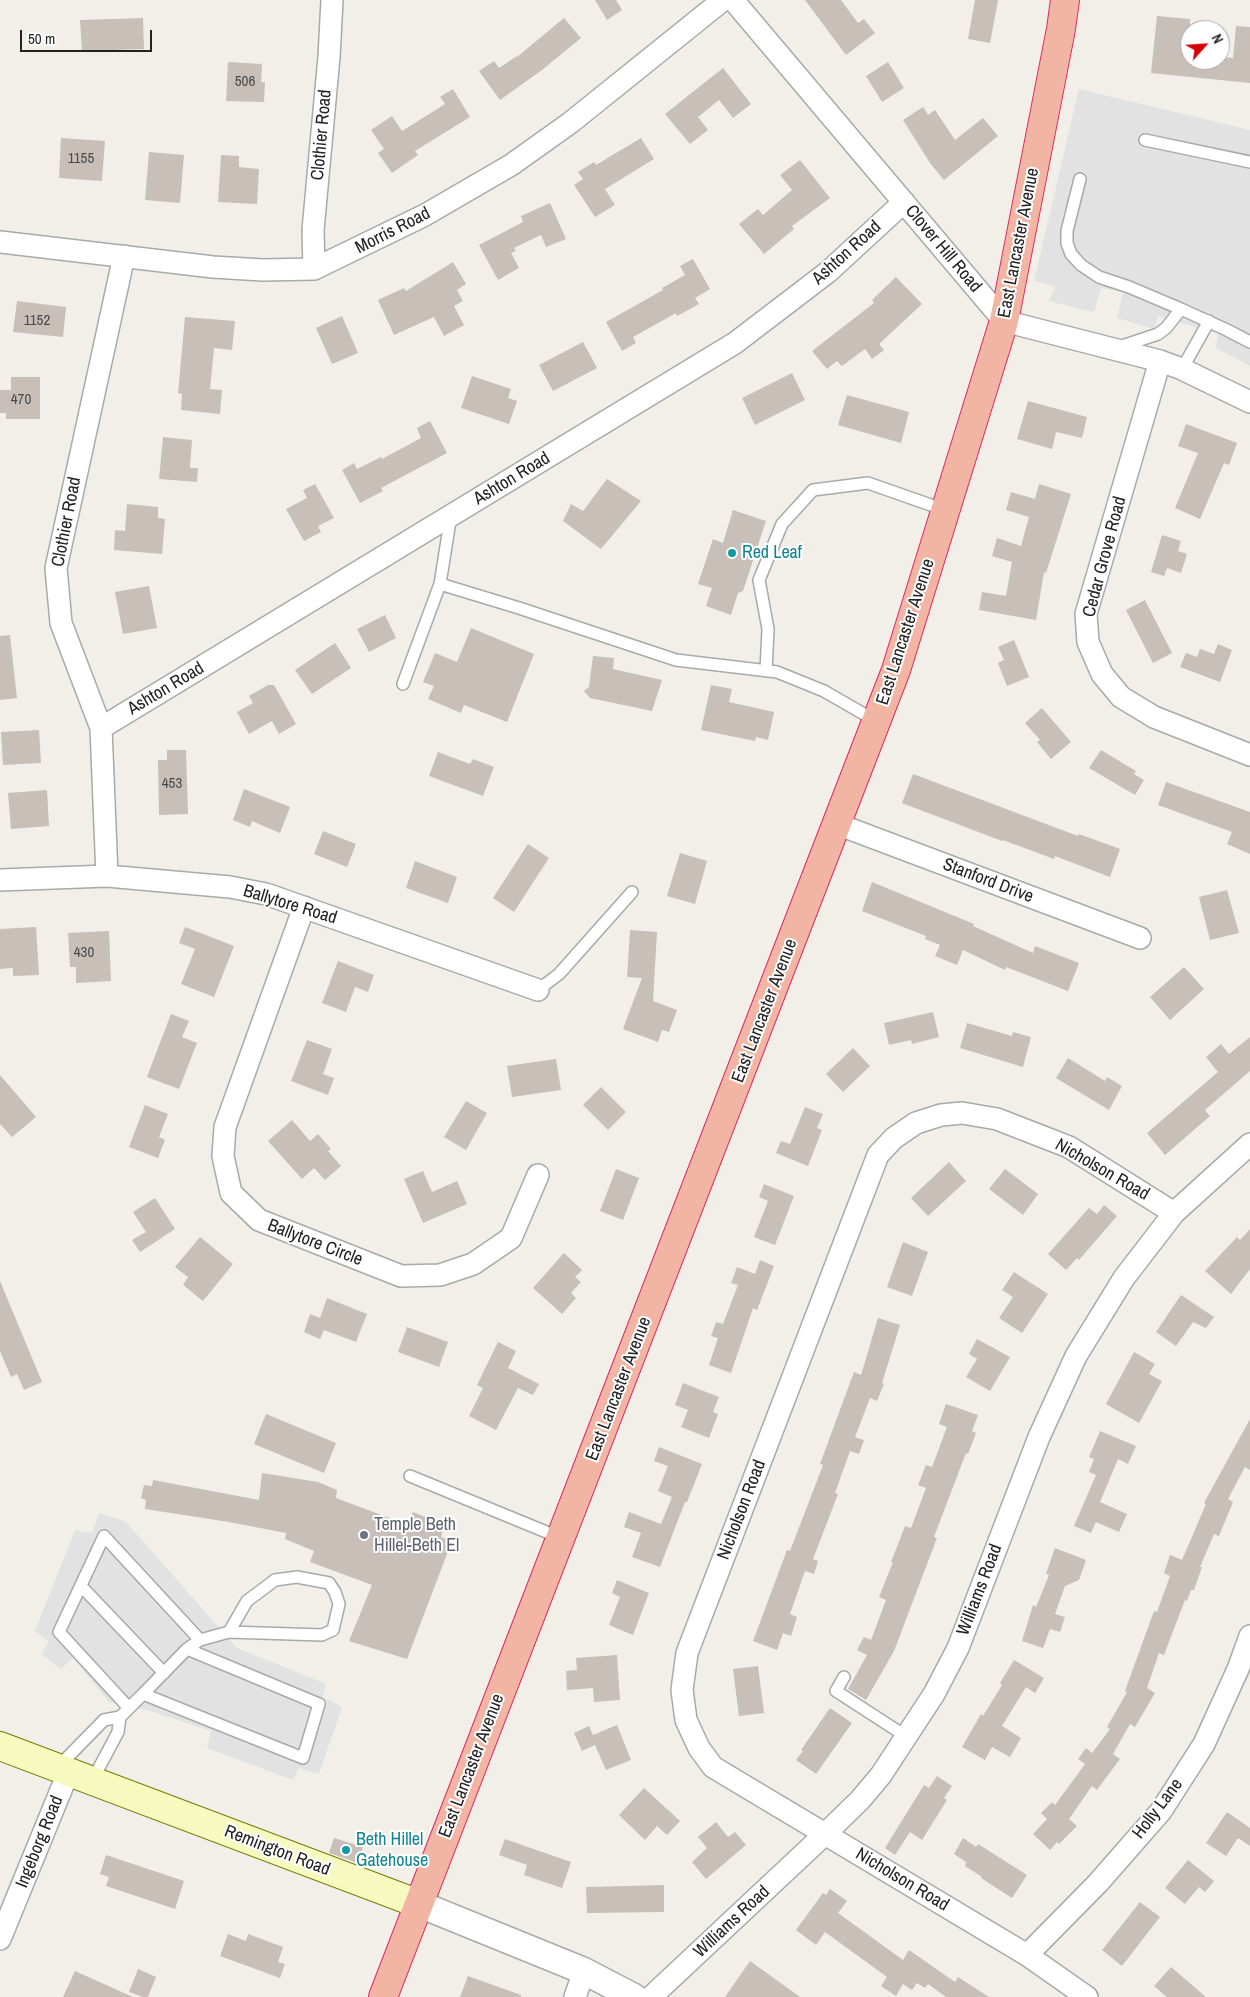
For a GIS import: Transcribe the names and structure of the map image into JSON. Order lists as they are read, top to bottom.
{
  "streets": {
    "highway": ["East Lancaster Avenue"],
    "main road": ["Remington Road"],
    "street": [
      "Clothier Road",
      "Morris Road",
      "Clover Hill Road",
      "Ashton Road",
      "Cedar Grove Road",
      "Stanford Drive",
      "Ballytore Road",
      "Nicholson Road",
      "Ballytore Circle",
      "Williams Road",
      "Holly Lane",
      "Ingeborg Road"
    ]
  },
  "crossings": [
    ["Clothier Road", "Morris Road"],
    ["Clothier Road", "Ashton Road"],
    ["Clothier Road", "Ballytore Road"],
    ["East Lancaster Avenue", "Clover Hill Road"],
    ["East Lancaster Avenue", "Stanford Drive"],
    ["East Lancaster Avenue", "Remington Road"],
    ["Clover Hill Road", "Ashton Road"],
    ["Ballytore Road", "Ballytore Circle"],
    ["Nicholson Road", "Williams Road"],
    ["Nicholson Road", "Holly Lane"],
    ["Ingeborg Road", "Remington Road"]
  ],
  "places": ["Red Leaf", "Temple Beth Hillel-Beth El", "Beth Hillel Gatehouse"],
  "house_numbers": [
    "506",
    "1155",
    "1152",
    "470",
    "453",
    "430"
  ],
  "scale_bar": "50 m",
  "north": "top right"
}
